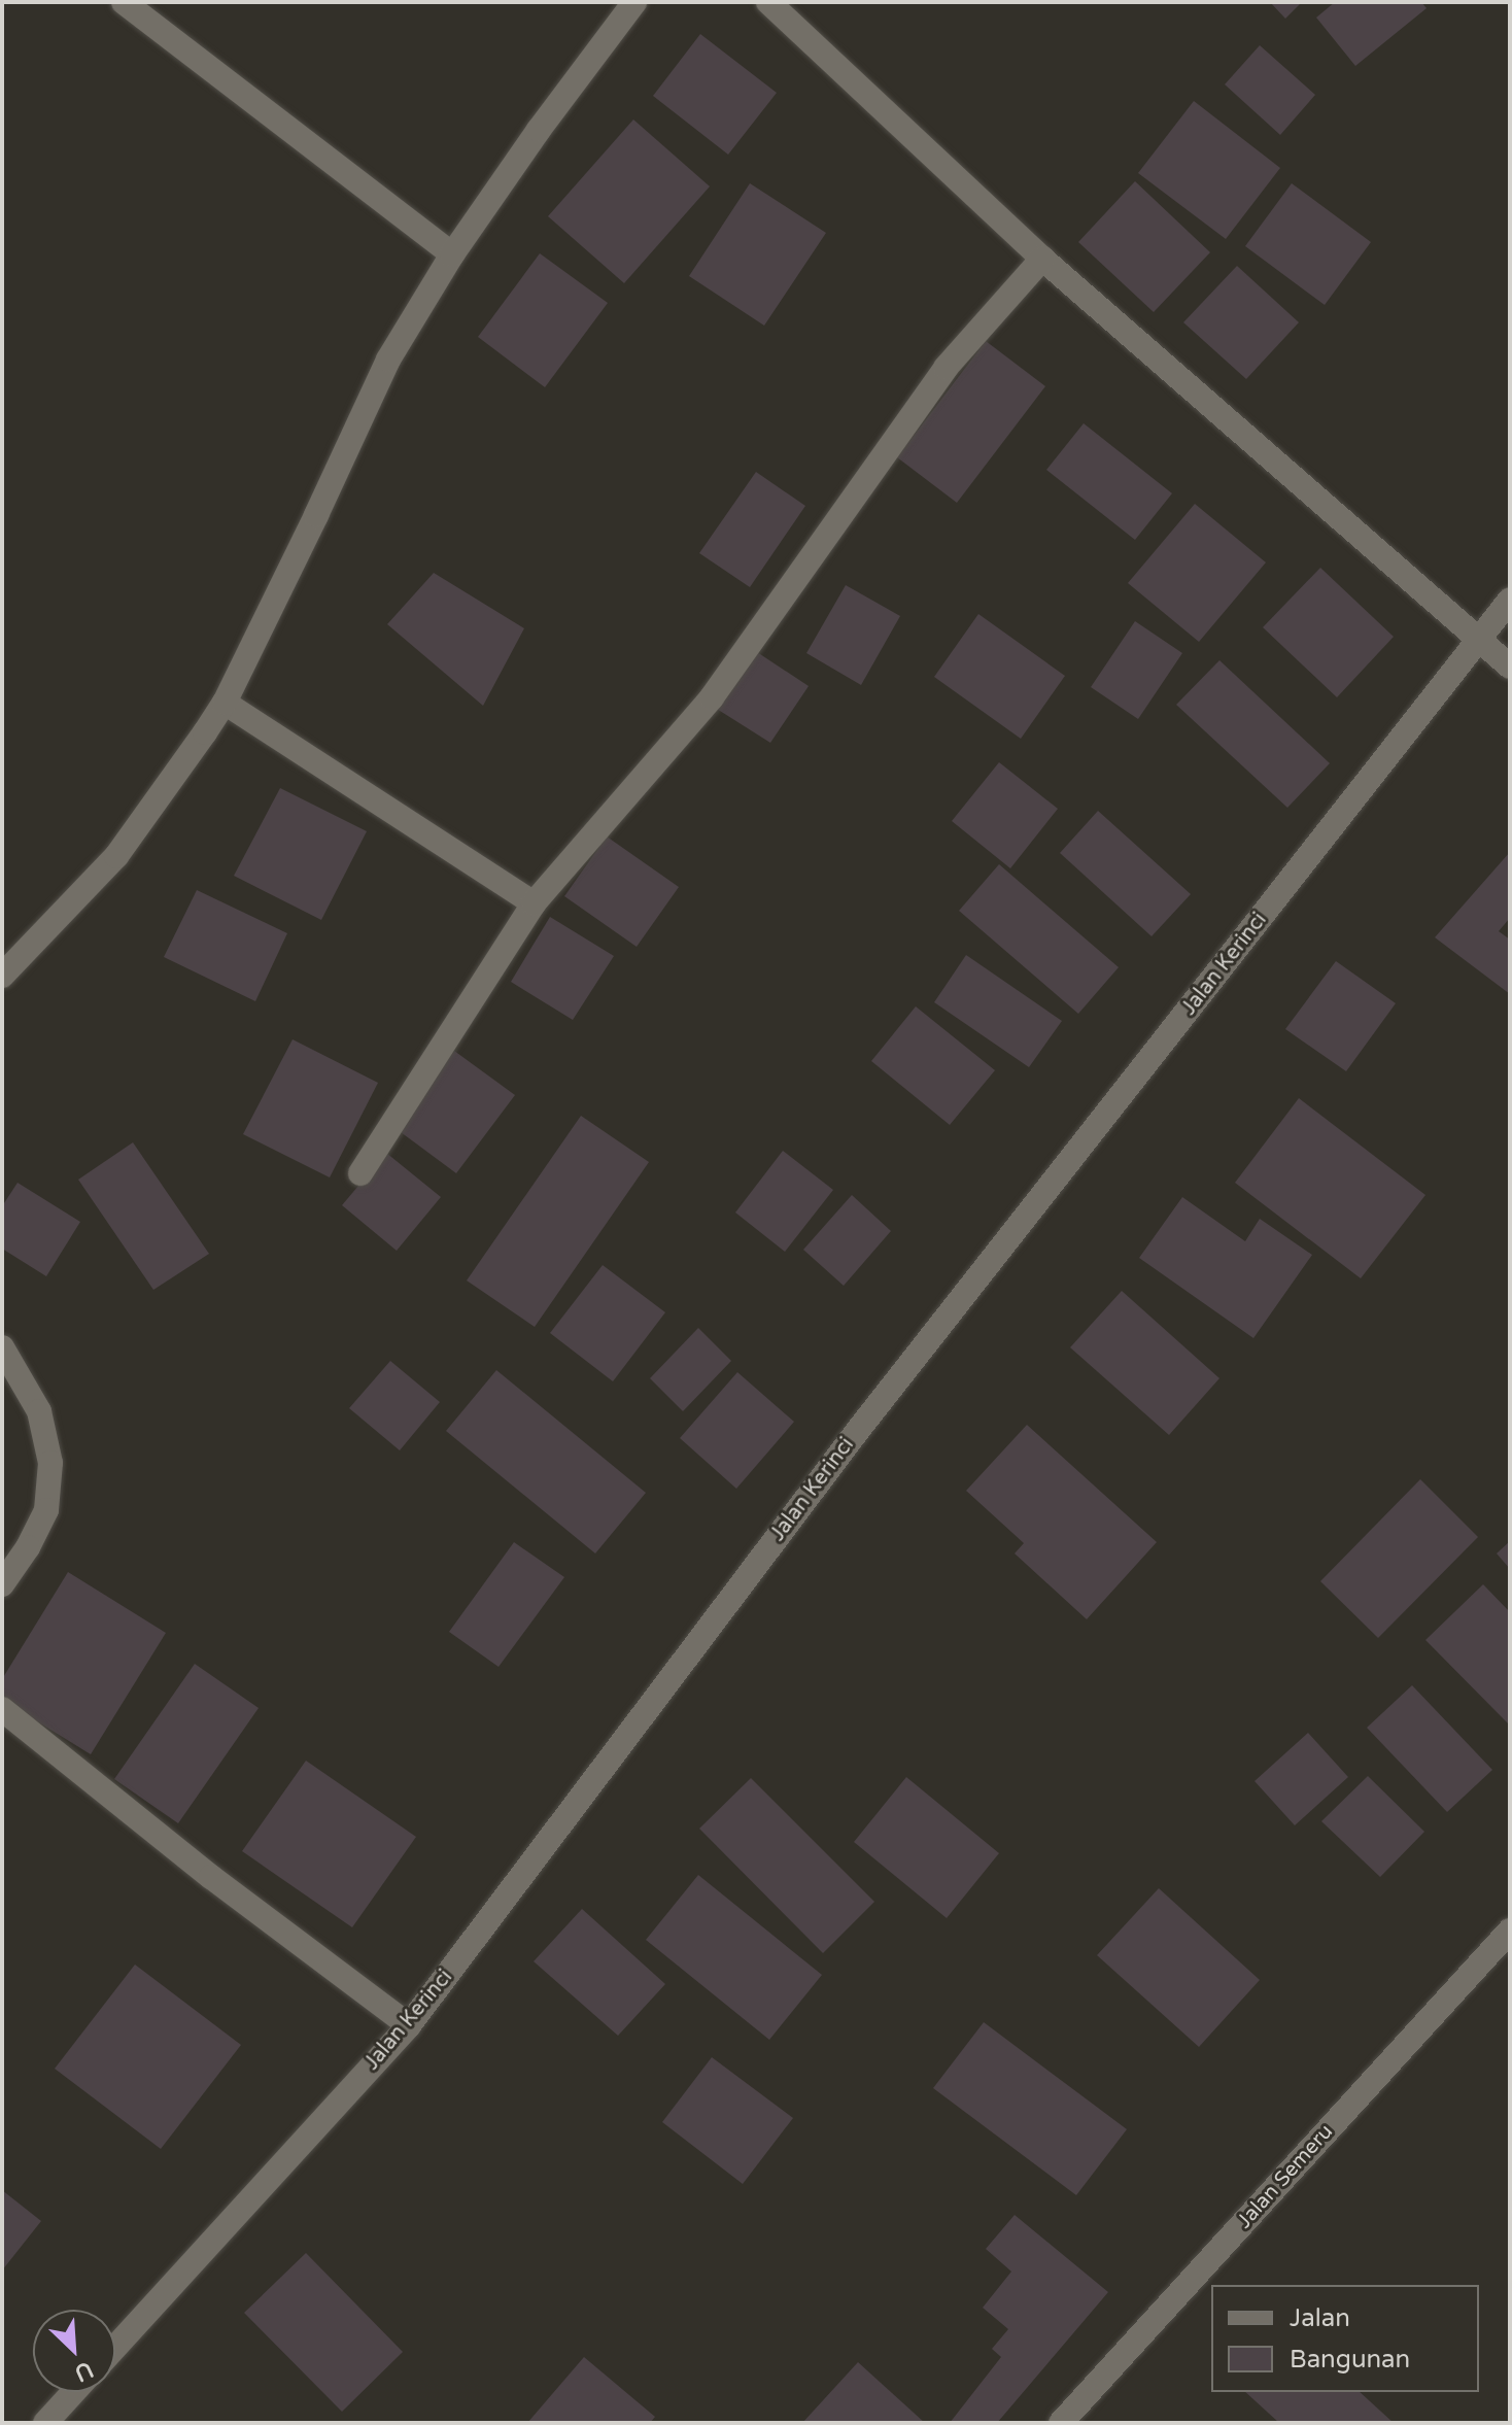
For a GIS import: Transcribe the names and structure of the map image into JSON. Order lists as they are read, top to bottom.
{
  "streets": {
    "street": ["Jalan Kerinci", "Jalan Semeru"]
  },
  "legend": ["Jalan", "Bangunan"],
  "north": "bottom right"
}
